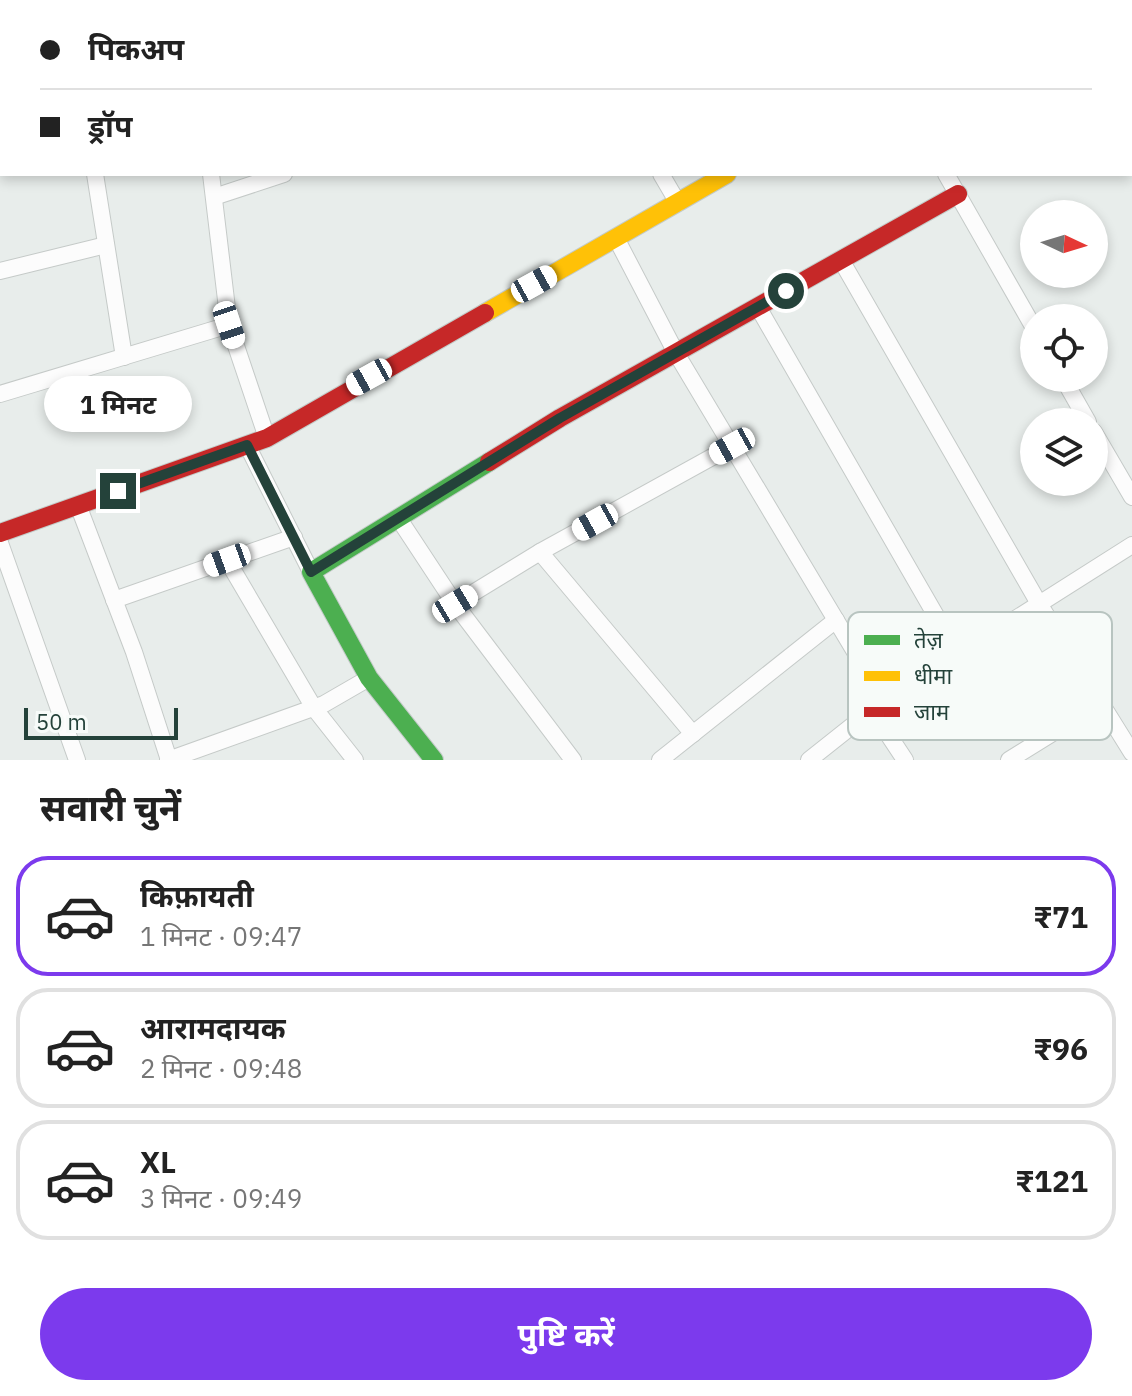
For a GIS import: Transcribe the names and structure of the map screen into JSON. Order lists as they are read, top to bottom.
{
  "legend": ["तेज़", "धीमा", "जाम"],
  "scale_bar": "50 m",
  "north": "right",
  "page": {
    "banner": ["पिकअप", "ड्रॉप"],
    "bubble": "1 मिनट",
    "scale": "50 m",
    "heading": "सवारी चुनें",
    "list": [
      {
        "name": "किफ़ायती",
        "note": "1 मिनट · 09:47",
        "value": "₹71"
      },
      {
        "name": "आरामदायक",
        "note": "2 मिनट · 09:48",
        "value": "₹96"
      },
      {
        "name": "XL",
        "note": "3 मिनट · 09:49",
        "value": "₹121"
      }
    ],
    "buttons": "पुष्टि करें"
  }
}
